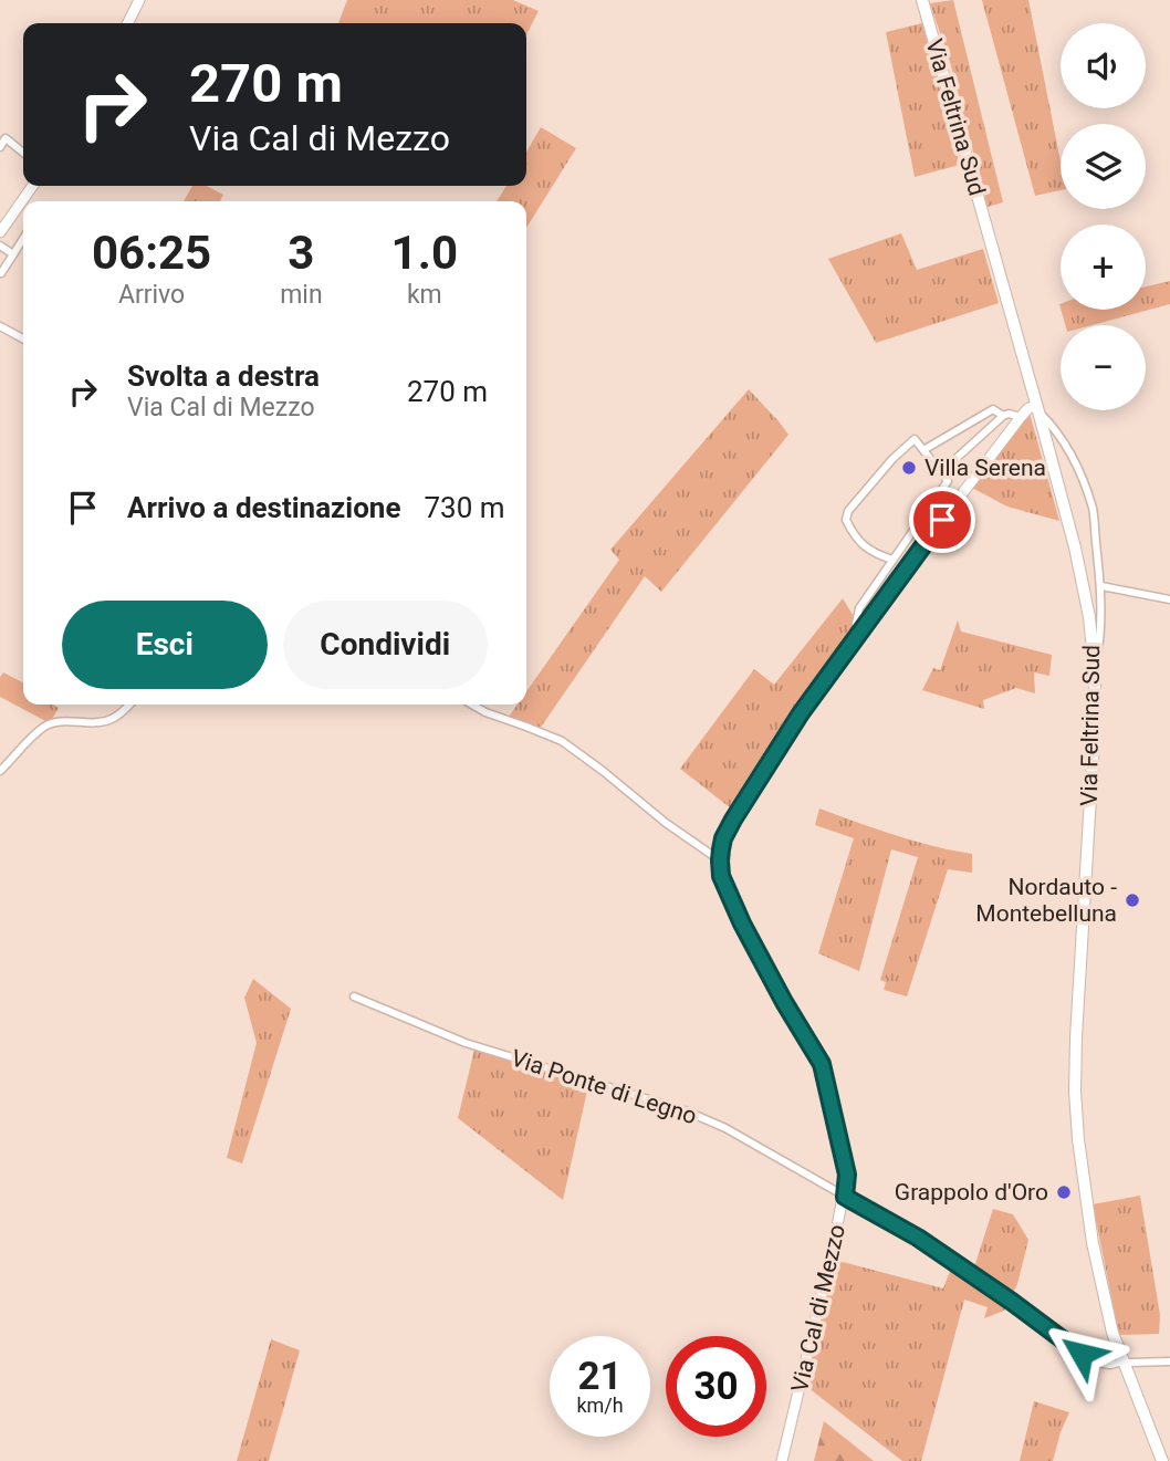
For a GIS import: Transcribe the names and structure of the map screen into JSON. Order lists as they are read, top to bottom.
{
  "streets": {
    "main road": ["Via Feltrina Sud"],
    "street": ["Via Ponte di Legno", "Via Cal di Mezzo"]
  },
  "crossings": [
    ["Via Feltrina Sud", "Via Ponte di Legno"],
    ["Via Ponte di Legno", "Via Cal di Mezzo"]
  ],
  "places": ["Villa Serena", "Nordauto - Montebelluna", "Grappolo d'Oro"],
  "page": {
    "map_buttons": ["+", "−"],
    "turn": ["270 m", "Via Cal di Mezzo"],
    "eta": [
      "06:25",
      "Arrivo",
      "3",
      "min",
      "1.0",
      "km"
    ],
    "list": [
      {
        "name": "Svolta a destra",
        "note": "Via Cal di Mezzo",
        "value": "270 m"
      },
      {
        "name": "Arrivo a destinazione",
        "value": "730 m"
      }
    ],
    "buttons": ["Esci", "Condividi"],
    "speed": "21 km/h",
    "limit": "30"
  }
}
